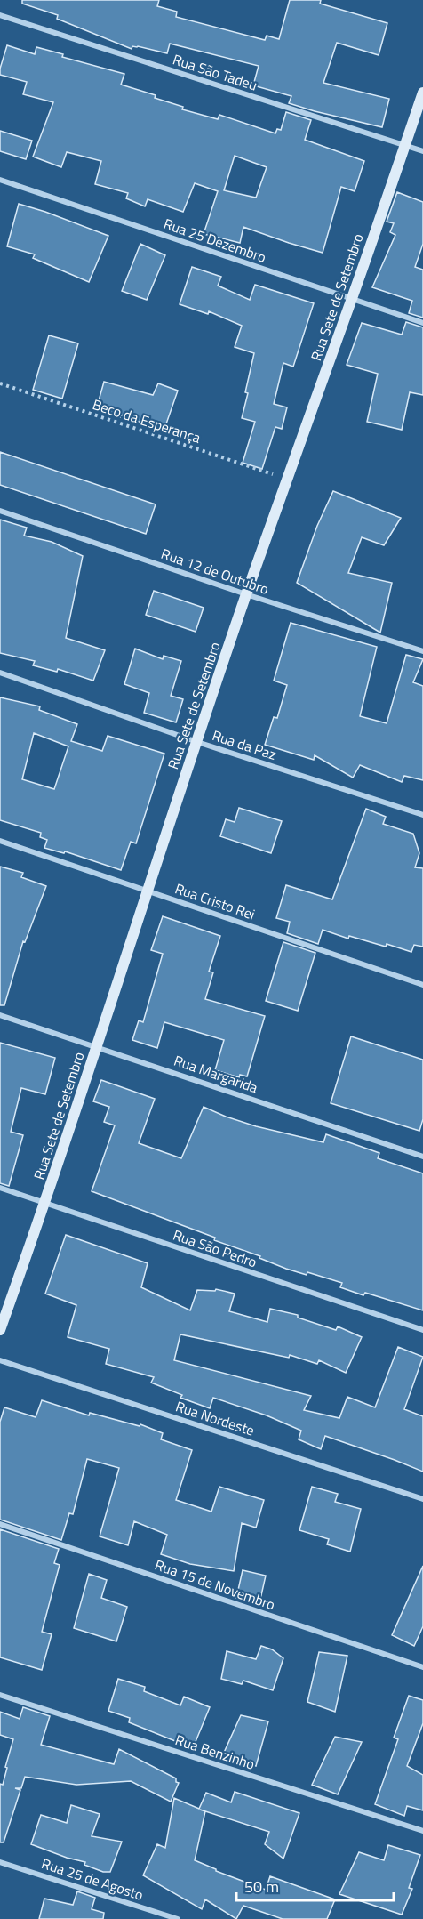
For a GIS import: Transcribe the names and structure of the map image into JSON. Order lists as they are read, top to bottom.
{
  "streets": {
    "street": [
      "Rua São Tadeu",
      "Rua 25 Dezembro",
      "Rua Sete de Setembro",
      "Rua 12 de Outubro",
      "Rua da Paz",
      "Rua Cristo Rei",
      "Rua Margarida",
      "Rua São Pedro",
      "Rua Nordeste",
      "Rua 15 de Novembro",
      "Rua Benzinho",
      "Rua 25 de Agosto"
    ],
    "path": ["Beco da Esperança"]
  },
  "crossings": [
    ["Rua São Tadeu", "Rua Sete de Setembro"],
    ["Rua 25 Dezembro", "Rua Sete de Setembro"],
    ["Rua Sete de Setembro", "Beco da Esperança"],
    ["Rua Sete de Setembro", "Rua 12 de Outubro"],
    ["Rua Sete de Setembro", "Rua da Paz"],
    ["Rua Sete de Setembro", "Rua Cristo Rei"],
    ["Rua Sete de Setembro", "Rua Margarida"],
    ["Rua Sete de Setembro", "Rua São Pedro"]
  ],
  "scale_bar": "50 m"
}
